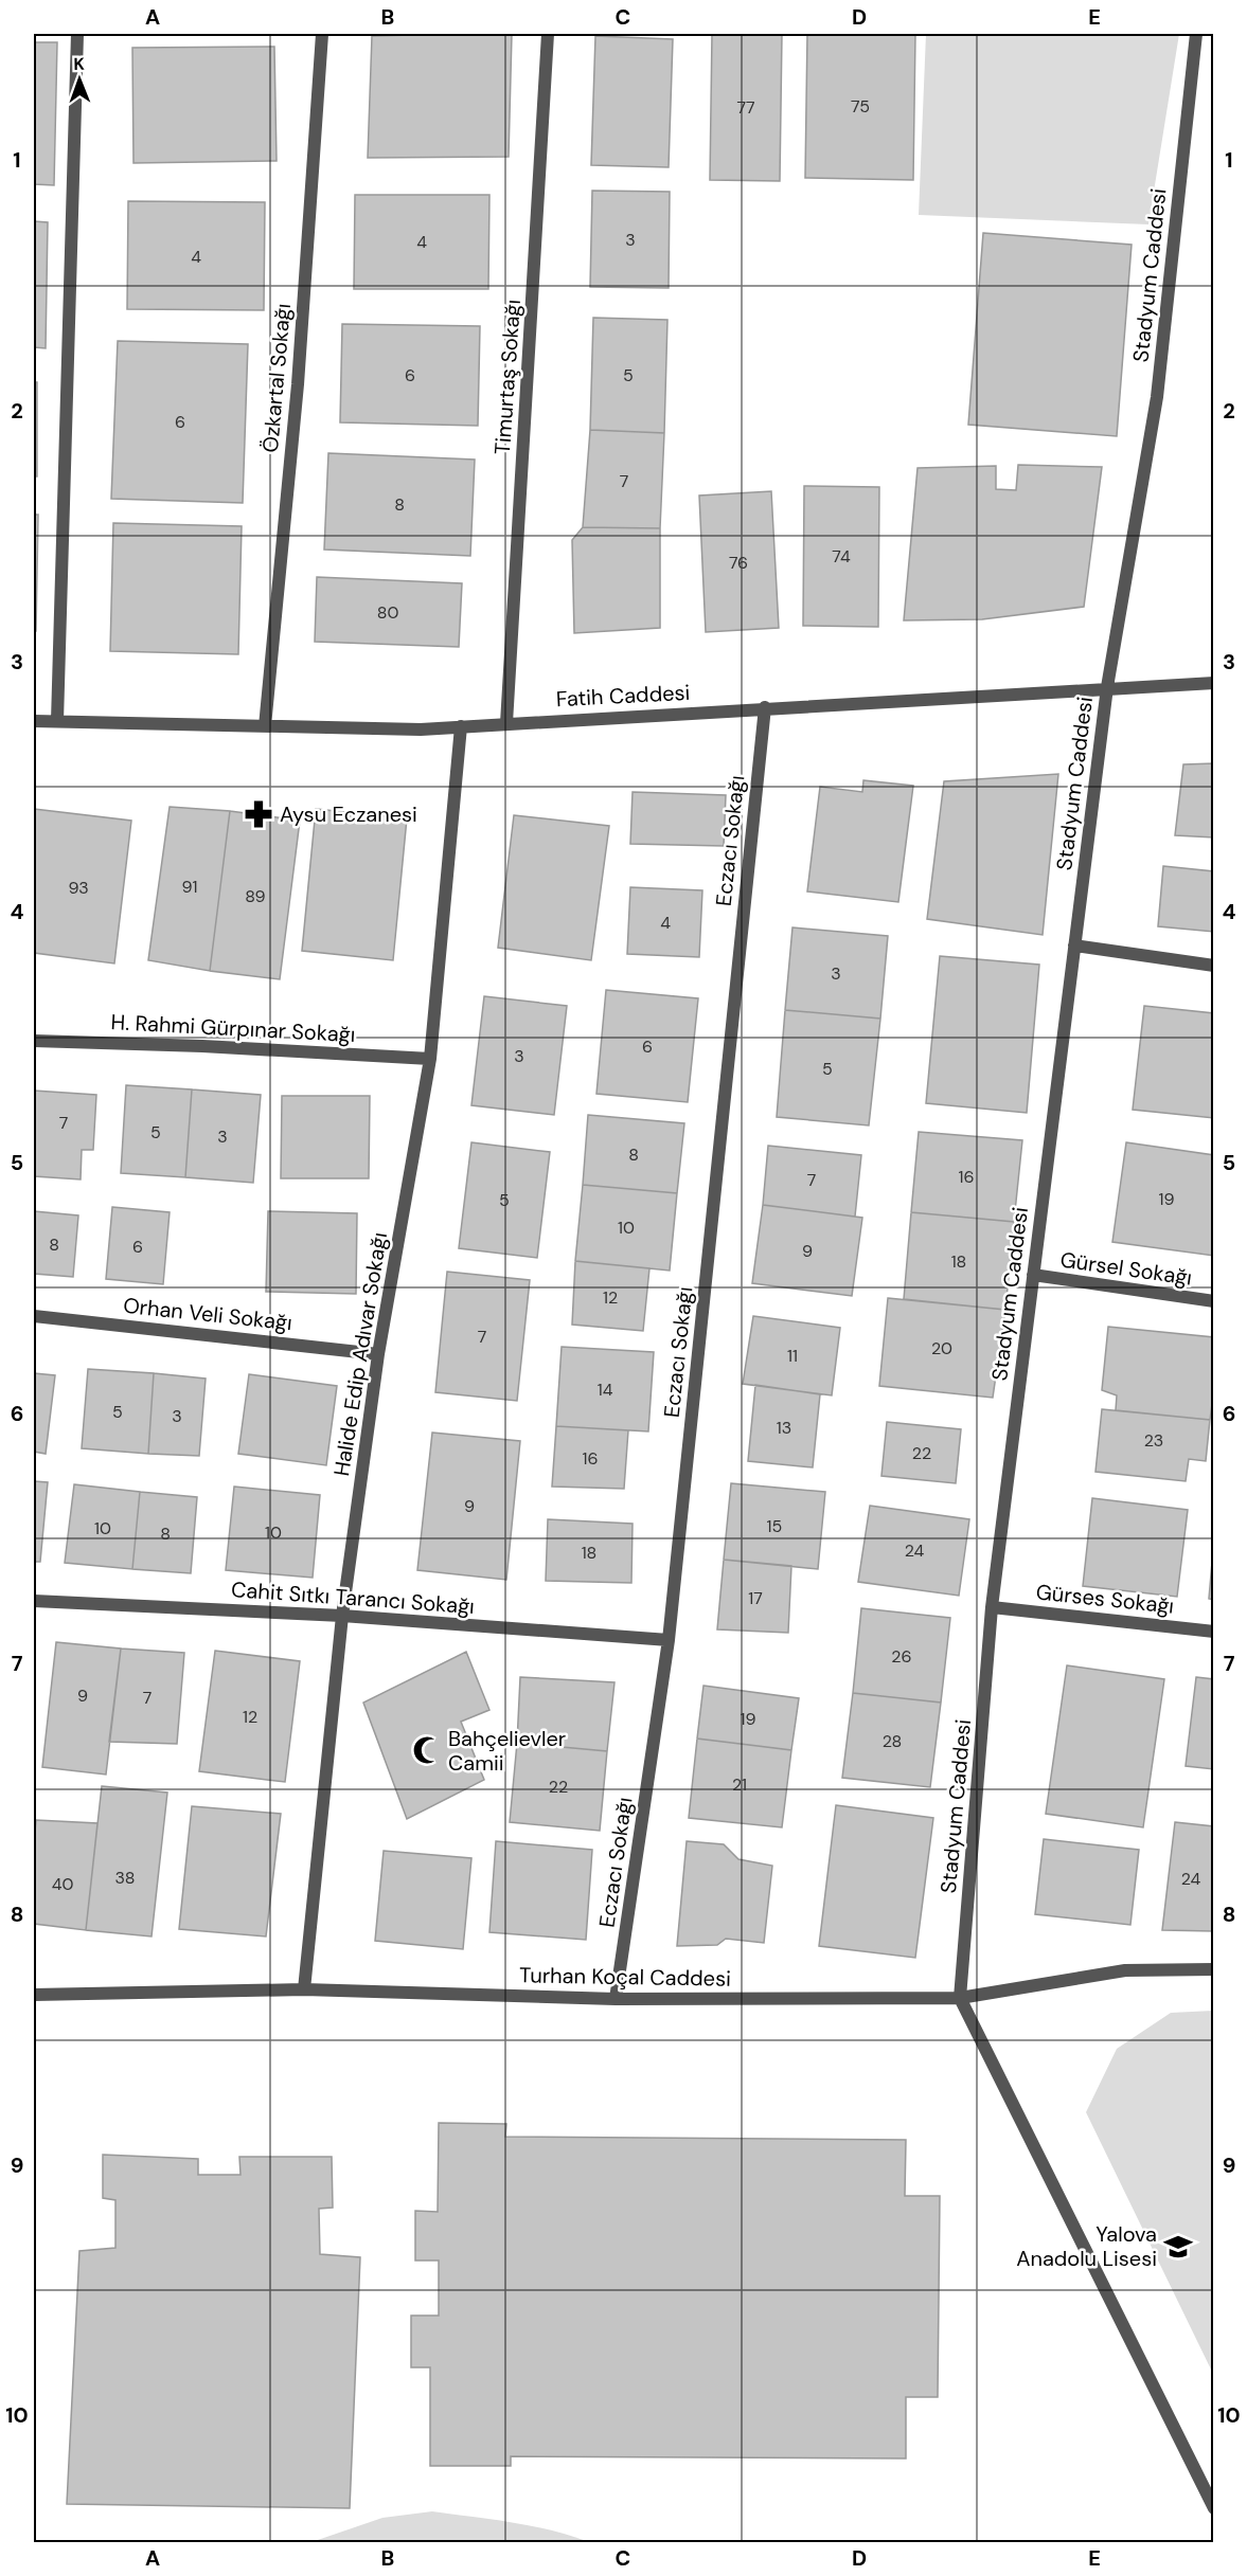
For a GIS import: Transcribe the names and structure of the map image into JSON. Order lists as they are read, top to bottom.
{
  "streets": {
    "street": [
      "Stadyum Caddesi",
      "Timurtaş Sokağı",
      "Özkartal Sokağı",
      "Fatih Caddesi",
      "Eczacı Sokağı",
      "H. Rahmi Gürpınar Sokağı",
      "Gürsel Sokağı",
      "Orhan Veli Sokağı",
      "Halide Edip Adıvar Sokağı",
      "Cahit Sıtkı Tarancı Sokağı",
      "Gürses Sokağı",
      "Turhan Koçal Caddesi"
    ]
  },
  "crossings": [
    ["Stadyum Caddesi", "Fatih Caddesi"],
    ["Stadyum Caddesi", "Gürsel Sokağı"],
    ["Stadyum Caddesi", "Gürses Sokağı"],
    ["Stadyum Caddesi", "Turhan Koçal Caddesi"],
    ["Timurtaş Sokağı", "Fatih Caddesi"],
    ["Özkartal Sokağı", "Fatih Caddesi"],
    ["Fatih Caddesi", "Eczacı Sokağı"],
    ["Fatih Caddesi", "Halide Edip Adıvar Sokağı"],
    ["Eczacı Sokağı", "Cahit Sıtkı Tarancı Sokağı"],
    ["Eczacı Sokağı", "Turhan Koçal Caddesi"],
    ["H. Rahmi Gürpınar Sokağı", "Halide Edip Adıvar Sokağı"],
    ["Orhan Veli Sokağı", "Halide Edip Adıvar Sokağı"],
    ["Halide Edip Adıvar Sokağı", "Cahit Sıtkı Tarancı Sokağı"],
    ["Halide Edip Adıvar Sokağı", "Turhan Koçal Caddesi"]
  ],
  "places": {
    "pharmacy": ["Aysu Eczanesi"],
    "mosque": ["Bahçelievler Camii"],
    "school or university": ["Yalova Anadolu Lisesi"]
  },
  "house_numbers": [
    "75",
    "77",
    "3",
    "4",
    "4",
    "6",
    "5",
    "6",
    "7",
    "8",
    "74",
    "76",
    "80",
    "91",
    "93",
    "89",
    "4",
    "3",
    "6",
    "3",
    "5",
    "7",
    "5",
    "3",
    "8",
    "16",
    "7",
    "19",
    "5",
    "10",
    "8",
    "6",
    "9",
    "18",
    "12",
    "7",
    "20",
    "11",
    "14",
    "5",
    "3",
    "13",
    "23",
    "22",
    "16",
    "9",
    "15",
    "10",
    "10",
    "8",
    "24",
    "18",
    "17",
    "26",
    "9",
    "7",
    "12",
    "19",
    "28",
    "21",
    "22",
    "38",
    "24",
    "40"
  ],
  "north": "top",
  "grid": {
    "columns": [
      "A",
      "B",
      "C",
      "D",
      "E"
    ],
    "rows": [
      "1",
      "2",
      "3",
      "4",
      "5",
      "6",
      "7",
      "8",
      "9",
      "10"
    ]
  }
}
